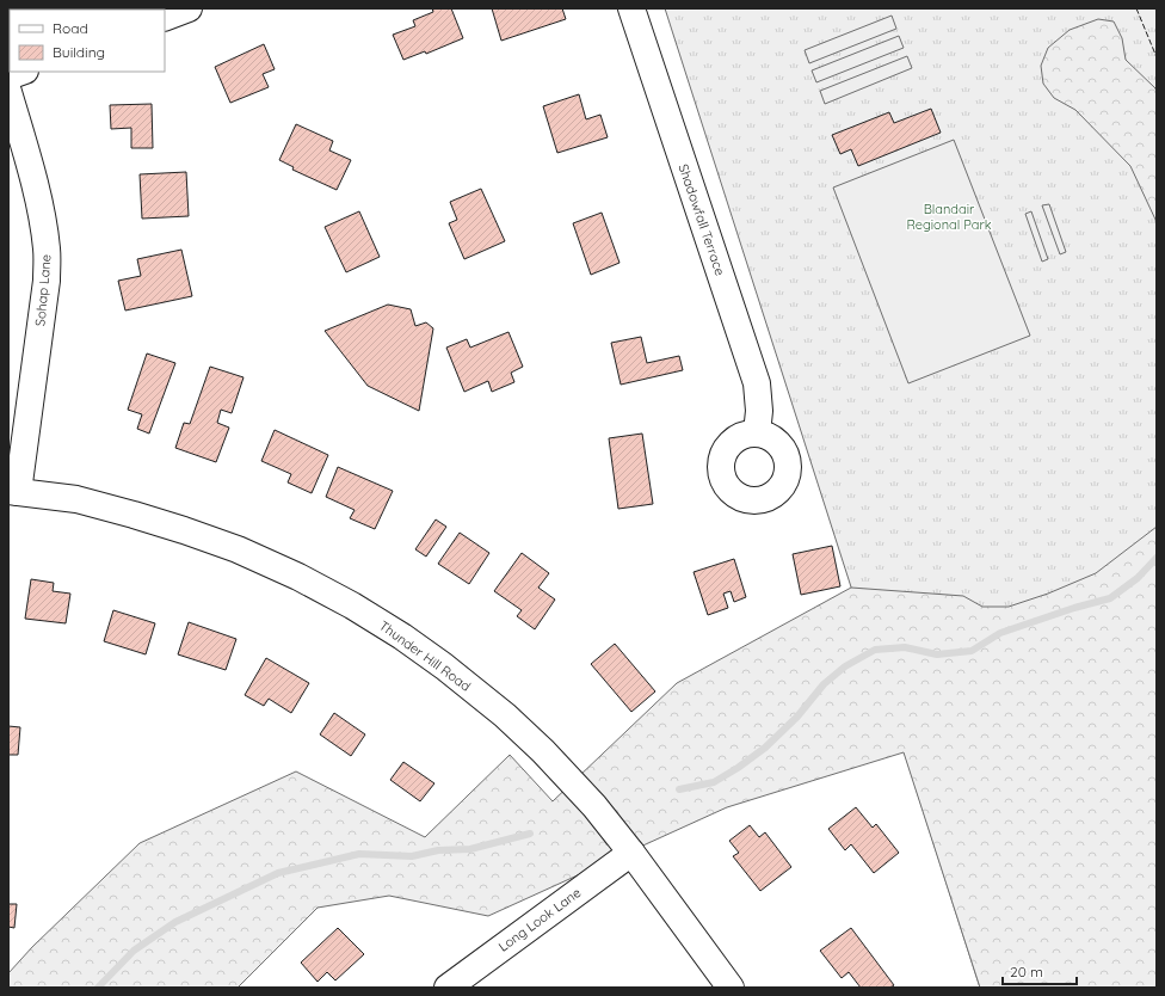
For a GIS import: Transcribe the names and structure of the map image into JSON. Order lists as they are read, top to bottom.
{
  "streets": {
    "street": [
      "Shadowfall Terrace",
      "Sohap Lane",
      "Thunder Hill Road",
      "Long Look Lane"
    ]
  },
  "crossings": [
    ["Sohap Lane", "Thunder Hill Road"],
    ["Thunder Hill Road", "Long Look Lane"]
  ],
  "parks": ["Blandair Regional Park"],
  "legend": ["Road", "Building"],
  "scale_bar": "20 m"
}
